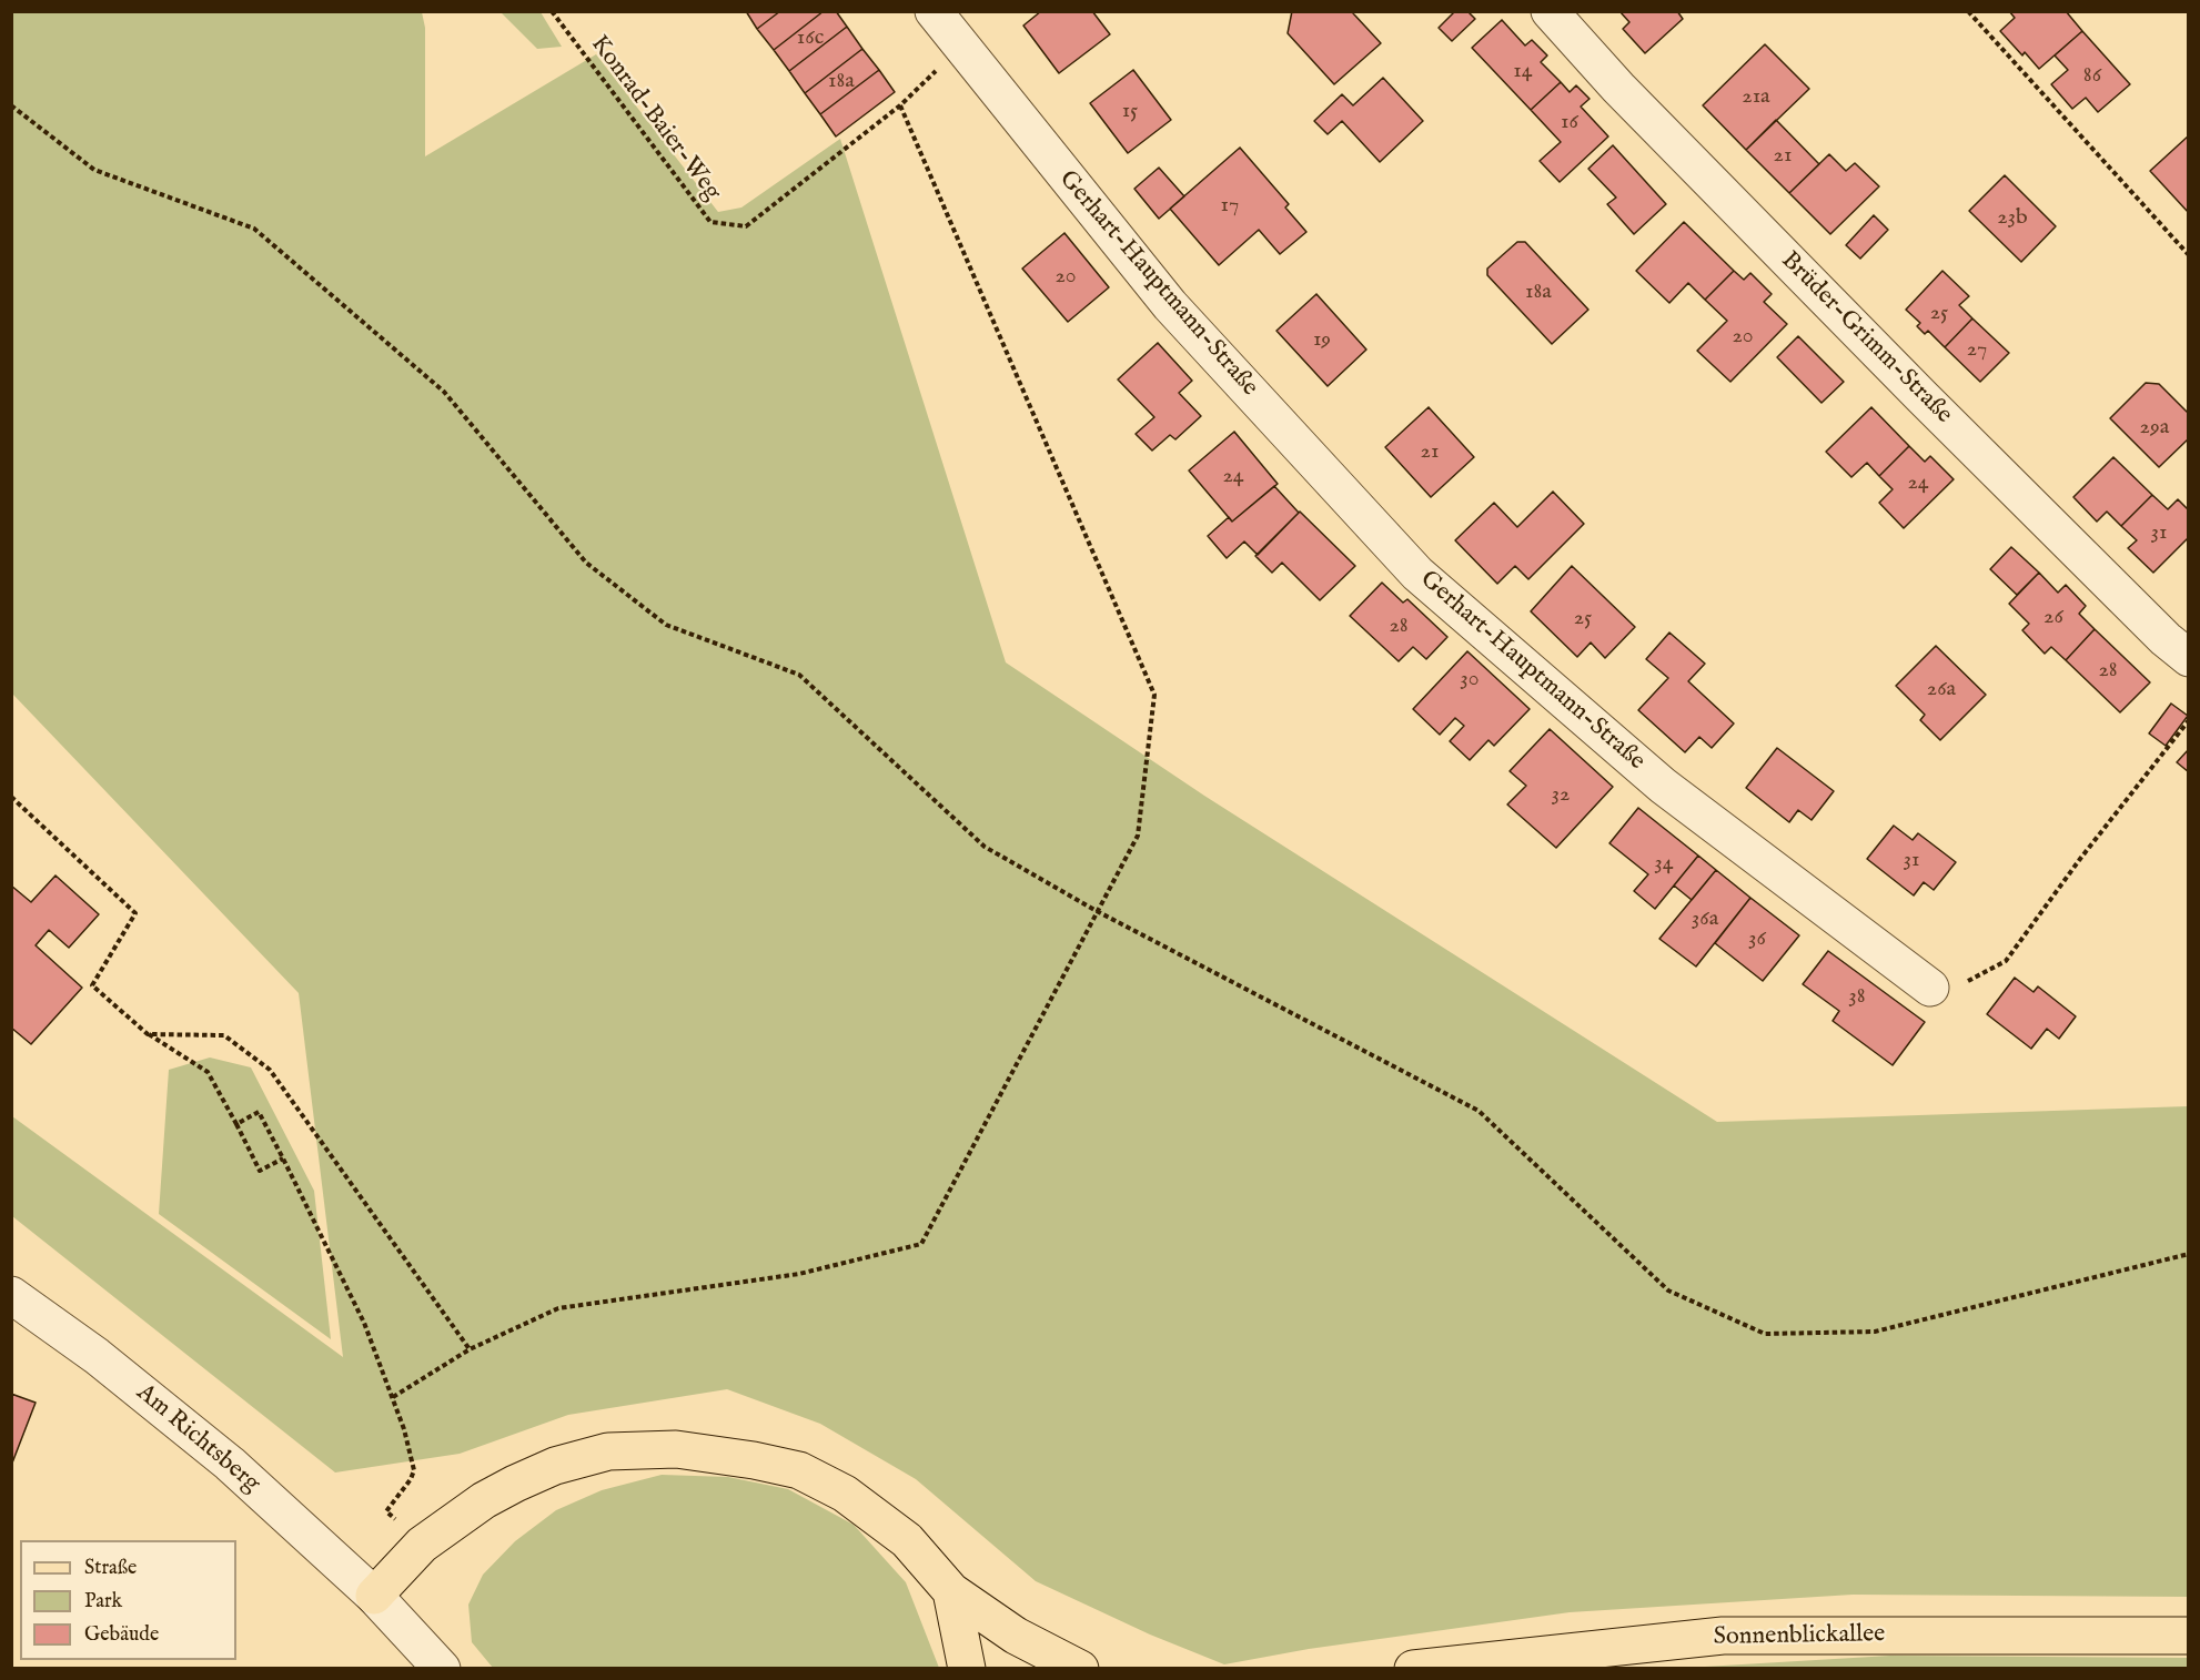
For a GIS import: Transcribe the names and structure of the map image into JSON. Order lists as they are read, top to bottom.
{
  "streets": {
    "main road": ["Sonnenblickallee"],
    "street": ["Gerhart-Hauptmann-Straße", "Brüder-Grimm-Straße", "Am Richtsberg"],
    "path": ["Konrad-Baier-Weg"]
  },
  "crossings": [
    ["Konrad-Baier-Weg", "Gerhart-Hauptmann-Straße"]
  ],
  "house_numbers": [
    "16c",
    "14",
    "86",
    "18a",
    "21a",
    "15",
    "16",
    "21",
    "17",
    "23b",
    "20",
    "18a",
    "25",
    "20",
    "19",
    "27",
    "29a",
    "21",
    "24",
    "24",
    "31",
    "26",
    "25",
    "28",
    "28",
    "30",
    "26a",
    "32",
    "31",
    "34",
    "36a",
    "36",
    "38"
  ],
  "legend": ["Straße", "Park", "Gebäude"]
}
